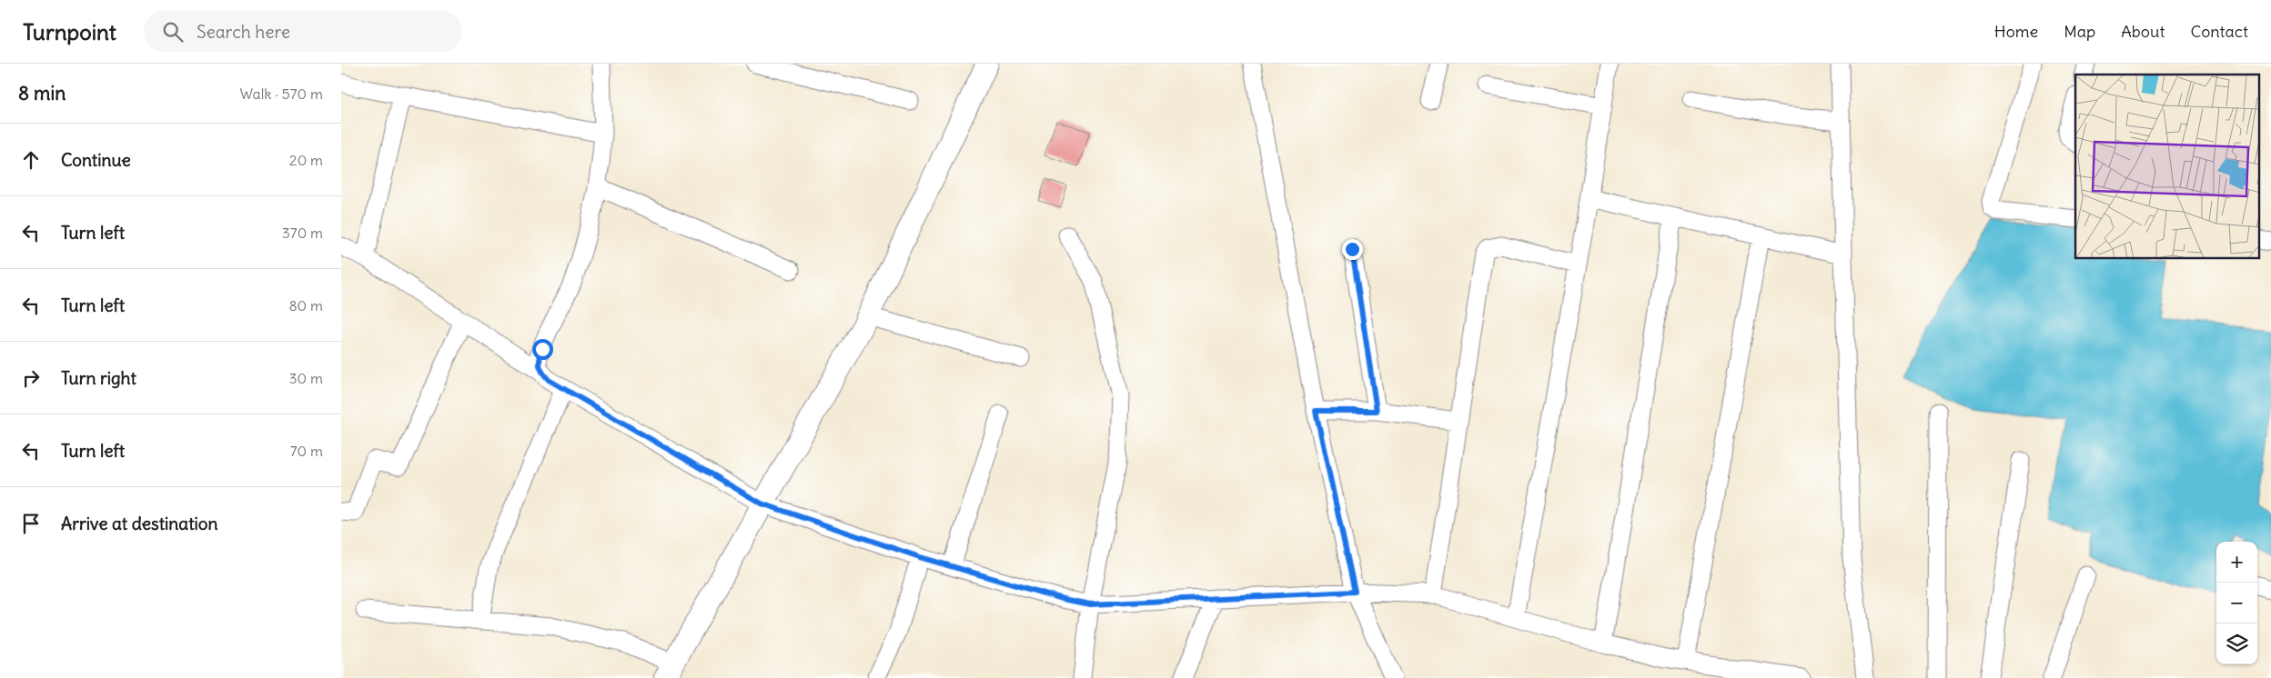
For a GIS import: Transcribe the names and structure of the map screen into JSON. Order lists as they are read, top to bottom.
{
  "page": {
    "header": "Turnpoint",
    "search": "Search here",
    "nav": [
      "Home",
      "Map",
      "About",
      "Contact"
    ],
    "heading": ["8 min", "Walk · 570 m"],
    "list": [
      ["Continue", "20 m"],
      ["Turn left", "370 m"],
      ["Turn left", "80 m"],
      ["Turn right", "30 m"],
      ["Turn left", "70 m"],
      "Arrive at destination"
    ],
    "map_buttons": ["+", "−"]
  }
}
